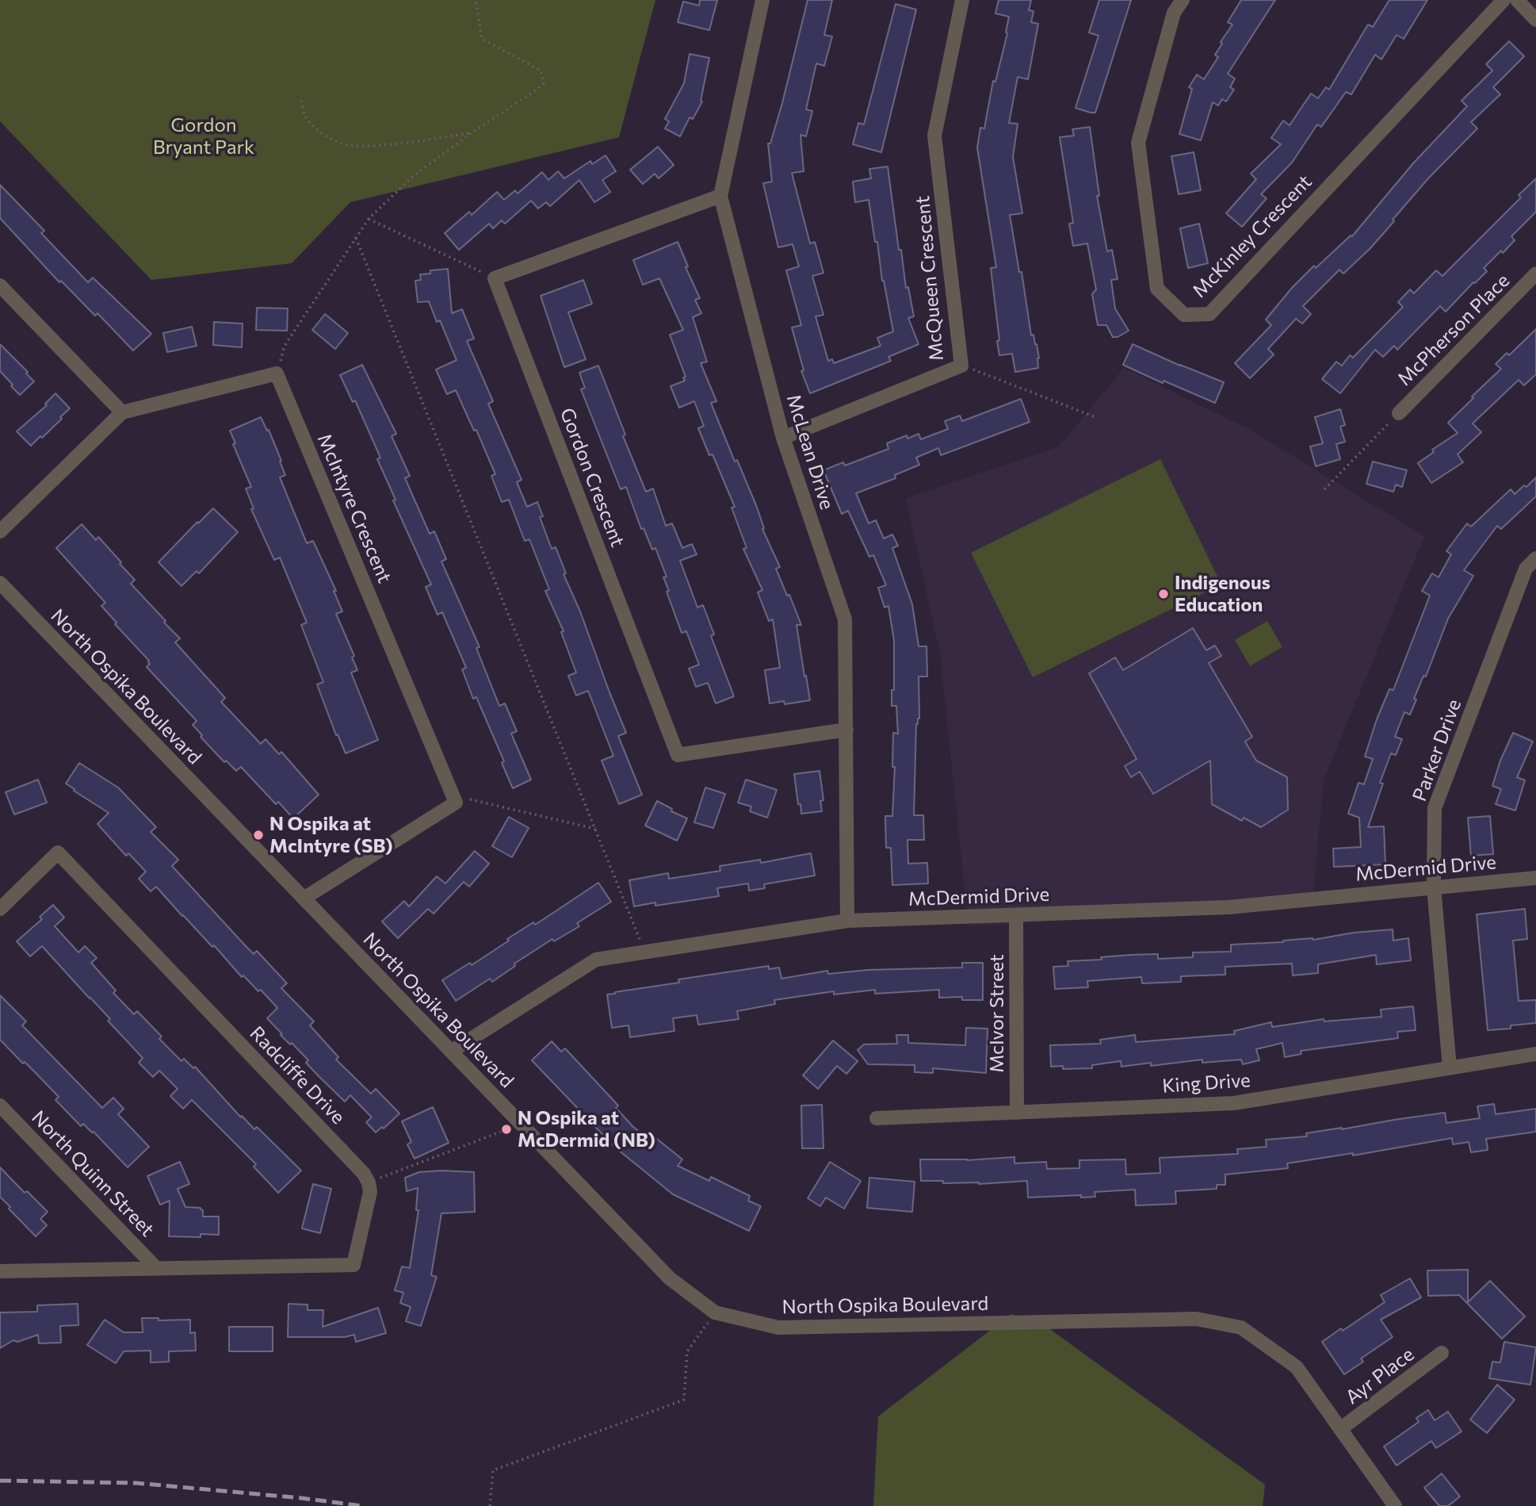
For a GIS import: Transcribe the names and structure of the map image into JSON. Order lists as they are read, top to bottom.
{
  "streets": {
    "street": [
      "McKinley Crescent",
      "McQueen Crescent",
      "McPherson Place",
      "McLean Drive",
      "Gordon Crescent",
      "McIntyre Crescent",
      "North Ospika Boulevard",
      "Parker Drive",
      "McDermid Drive",
      "McIvor Street",
      "Radcliffe Drive",
      "King Drive",
      "North Quinn Street",
      "Ayr Place"
    ]
  },
  "crossings": [
    ["McQueen Crescent", "McLean Drive"],
    ["McLean Drive", "Gordon Crescent"],
    ["McLean Drive", "McDermid Drive"],
    ["North Ospika Boulevard", "McDermid Drive"],
    ["North Ospika Boulevard", "Ayr Place"],
    ["Parker Drive", "McDermid Drive"],
    ["Parker Drive", "King Drive"],
    ["McDermid Drive", "McIvor Street"],
    ["McIvor Street", "King Drive"]
  ],
  "parks": ["Gordon Bryant Park"],
  "places": ["Indigenous Education", "N Ospika at McIntyre (SB)", "N Ospika at McDermid (NB)"]
}
